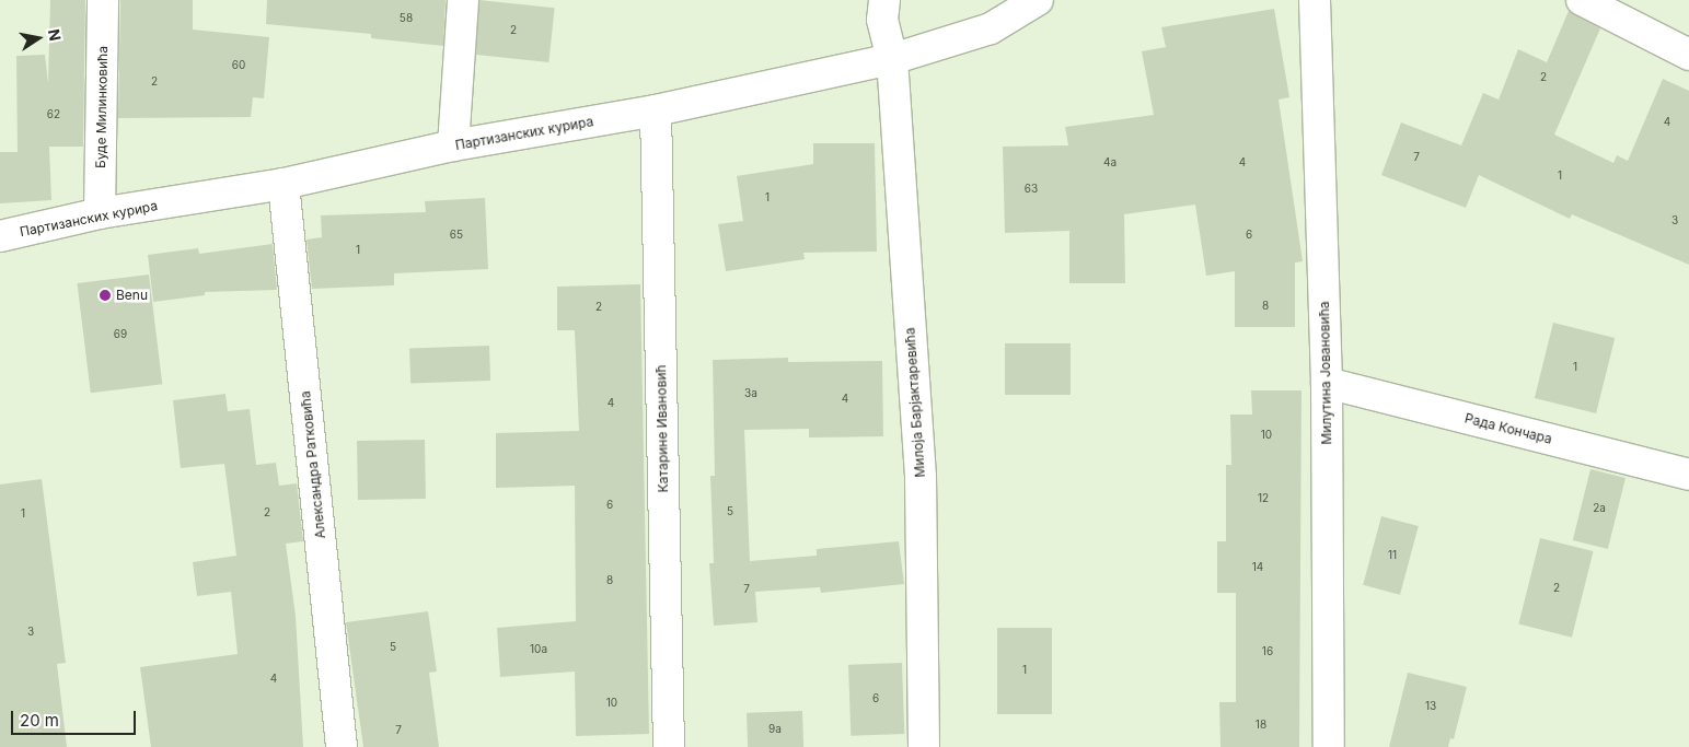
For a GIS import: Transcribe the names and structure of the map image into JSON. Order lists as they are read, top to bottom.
{
  "streets": {
    "street": [
      "Буде Милинковића",
      "Партизанских курира",
      "Милутина Јовановића",
      "Милоја Барјактаревића",
      "Катарине Ивановић",
      "Рада Кончара",
      "Александра Ратковића"
    ]
  },
  "crossings": [
    ["Буде Милинковића", "Партизанских курира"],
    ["Партизанских курира", "Милоја Барјактаревића"],
    ["Партизанских курира", "Катарине Ивановић"],
    ["Партизанских курира", "Александра Ратковића"],
    ["Милутина Јовановића", "Рада Кончара"]
  ],
  "places": ["Benu"],
  "house_numbers": [
    "58",
    "2",
    "60",
    "2",
    "2",
    "62",
    "4",
    "7",
    "4a",
    "4",
    "1",
    "63",
    "1",
    "3",
    "65",
    "6",
    "1",
    "8",
    "2",
    "69",
    "1",
    "3a",
    "4",
    "4",
    "10",
    "12",
    "6",
    "2a",
    "5",
    "2",
    "1",
    "11",
    "14",
    "8",
    "2",
    "7",
    "3",
    "5",
    "10a",
    "16",
    "1",
    "4",
    "6",
    "10",
    "13",
    "18",
    "9a",
    "7"
  ],
  "scale_bar": "20 m",
  "north": "right"
}
